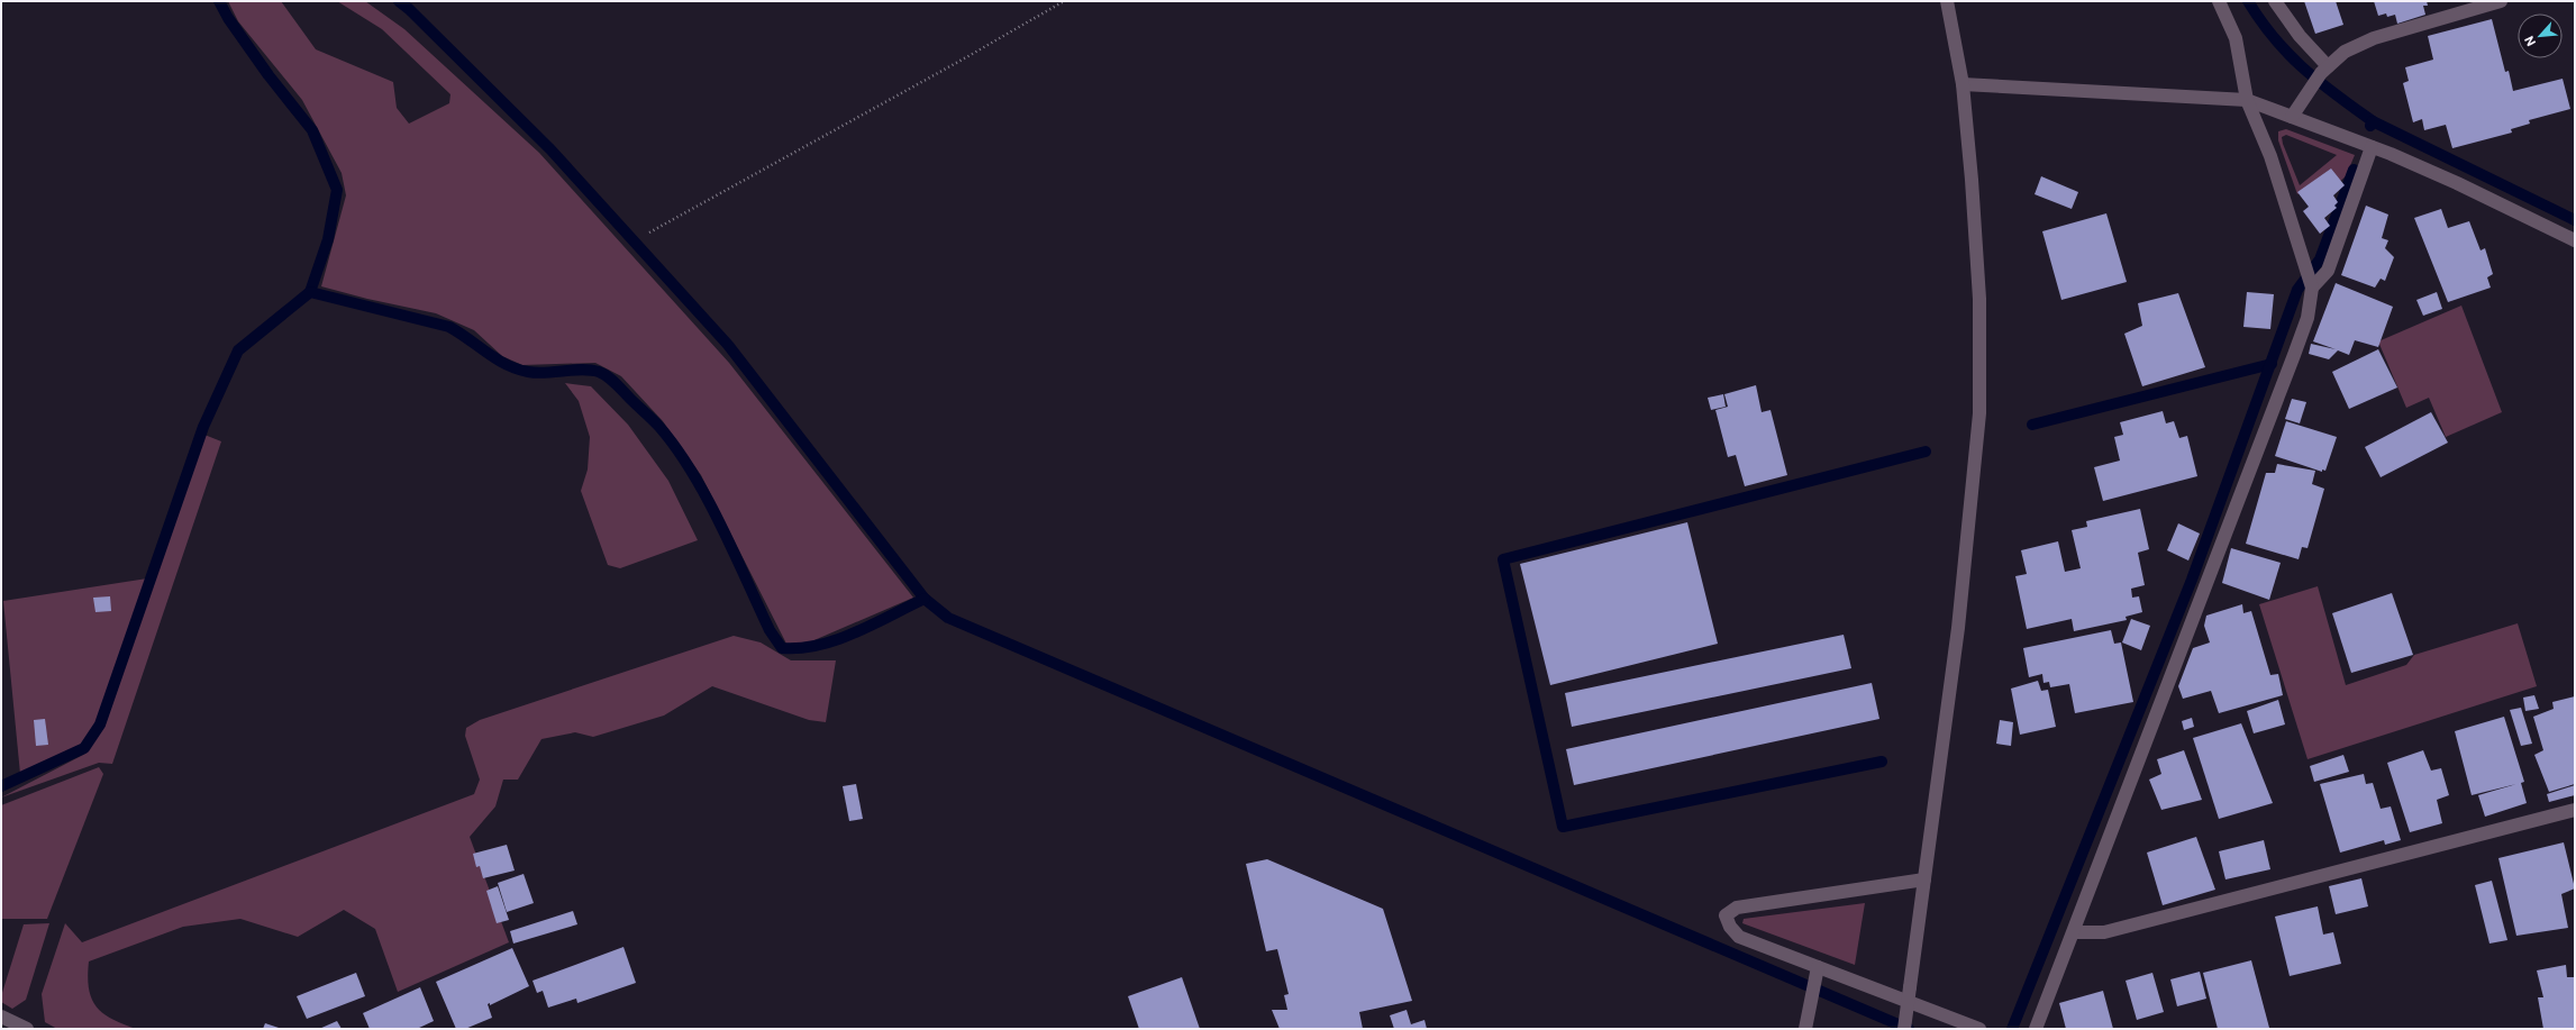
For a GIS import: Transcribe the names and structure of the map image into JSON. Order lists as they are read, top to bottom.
{
  "north": "bottom left"
}
